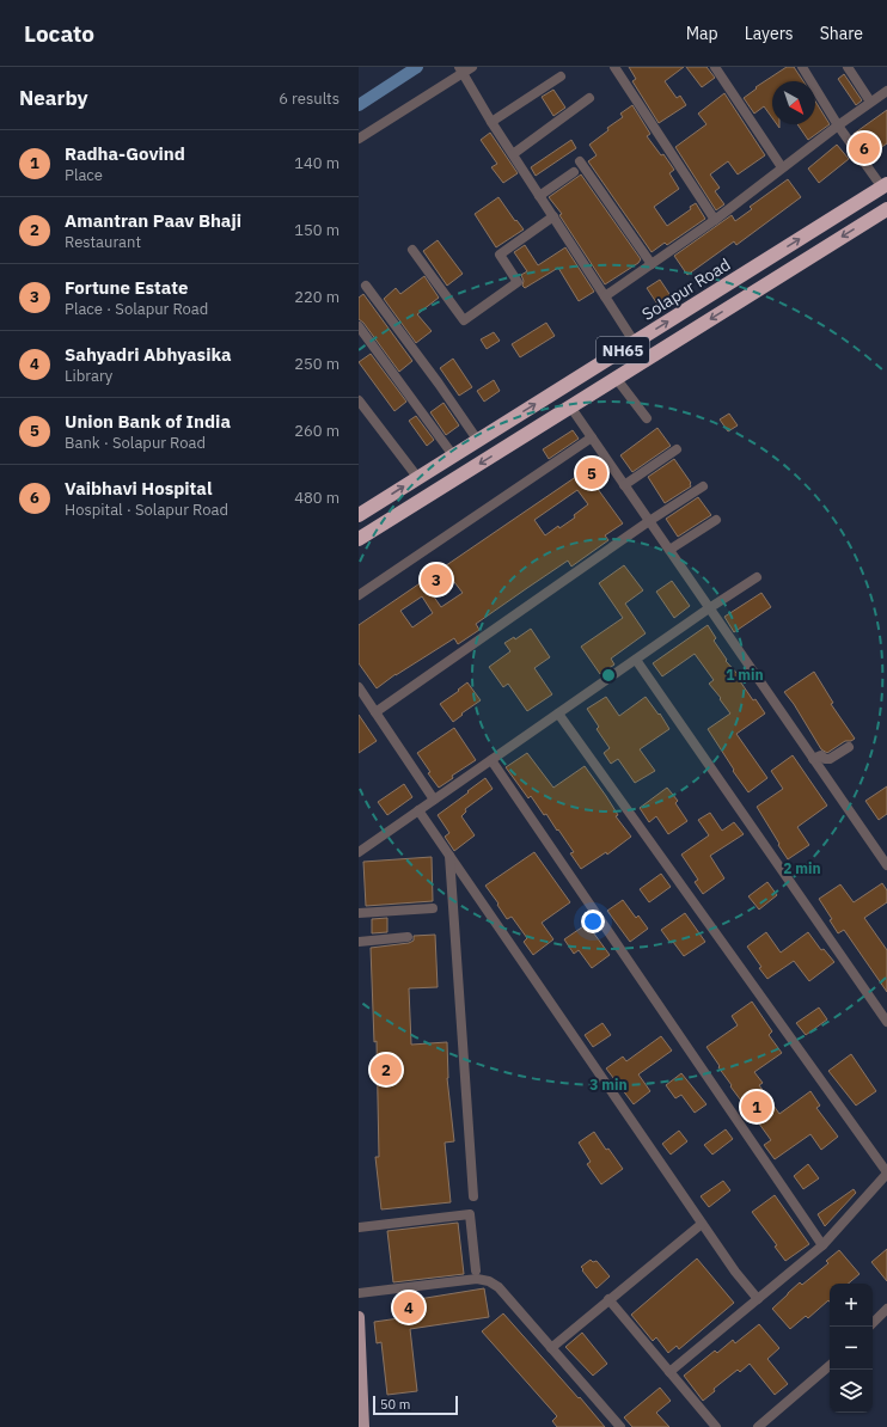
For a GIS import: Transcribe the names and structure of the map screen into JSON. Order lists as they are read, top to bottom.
{
  "streets": {
    "highway": ["Solapur Road", "NH65"]
  },
  "scale_bar": "50 m",
  "north": "bottom right",
  "page": {
    "header": "Locato",
    "nav": ["Map", "Layers", "Share"],
    "heading": ["Nearby", "6 results"],
    "list": [
      {
        "mark": "1",
        "name": "Radha-Govind",
        "note": "Place",
        "value": "140 m"
      },
      {
        "mark": "2",
        "name": "Amantran Paav Bhaji",
        "note": "Restaurant",
        "value": "150 m"
      },
      {
        "mark": "3",
        "name": "Fortune Estate",
        "note": "Place · Solapur Road",
        "value": "220 m"
      },
      {
        "mark": "4",
        "name": "Sahyadri Abhyasika",
        "note": "Library",
        "value": "250 m"
      },
      {
        "mark": "5",
        "name": "Union Bank of India",
        "note": "Bank · Solapur Road",
        "value": "260 m"
      },
      {
        "mark": "6",
        "name": "Vaibhavi Hospital",
        "note": "Hospital · Solapur Road",
        "value": "480 m"
      }
    ],
    "pins": [
      "6",
      "5",
      "3",
      "2",
      "1",
      "4"
    ],
    "map_buttons": ["+", "−"],
    "scale": "50 m"
  },
  "rings": ["1 min", "2 min", "3 min"]
}
